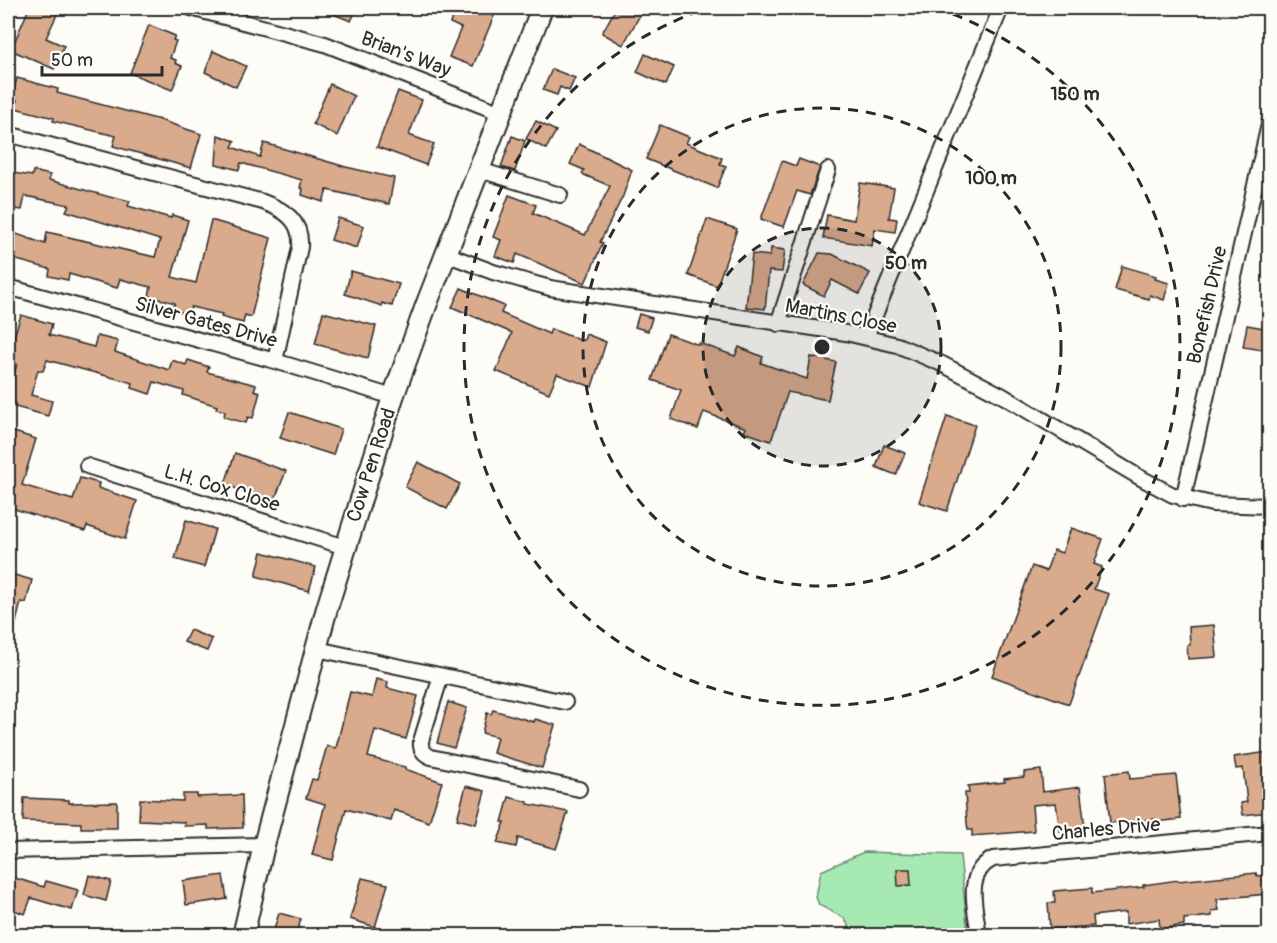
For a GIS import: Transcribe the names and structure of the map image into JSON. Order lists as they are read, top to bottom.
{
  "streets": {
    "main road": ["Cow Pen Road"],
    "street": [
      "Brian's Way",
      "Bonefish Drive",
      "Martins Close",
      "Silver Gates Drive",
      "L.H. Cox Close",
      "Charles Drive"
    ]
  },
  "crossings": [
    ["Brian's Way", "Cow Pen Road"],
    ["Bonefish Drive", "Martins Close"],
    ["Martins Close", "Cow Pen Road"],
    ["Silver Gates Drive", "Cow Pen Road"],
    ["Cow Pen Road", "L.H. Cox Close"]
  ],
  "scale_bar": "50 m",
  "rings": ["150 m", "100 m", "50 m"]
}
